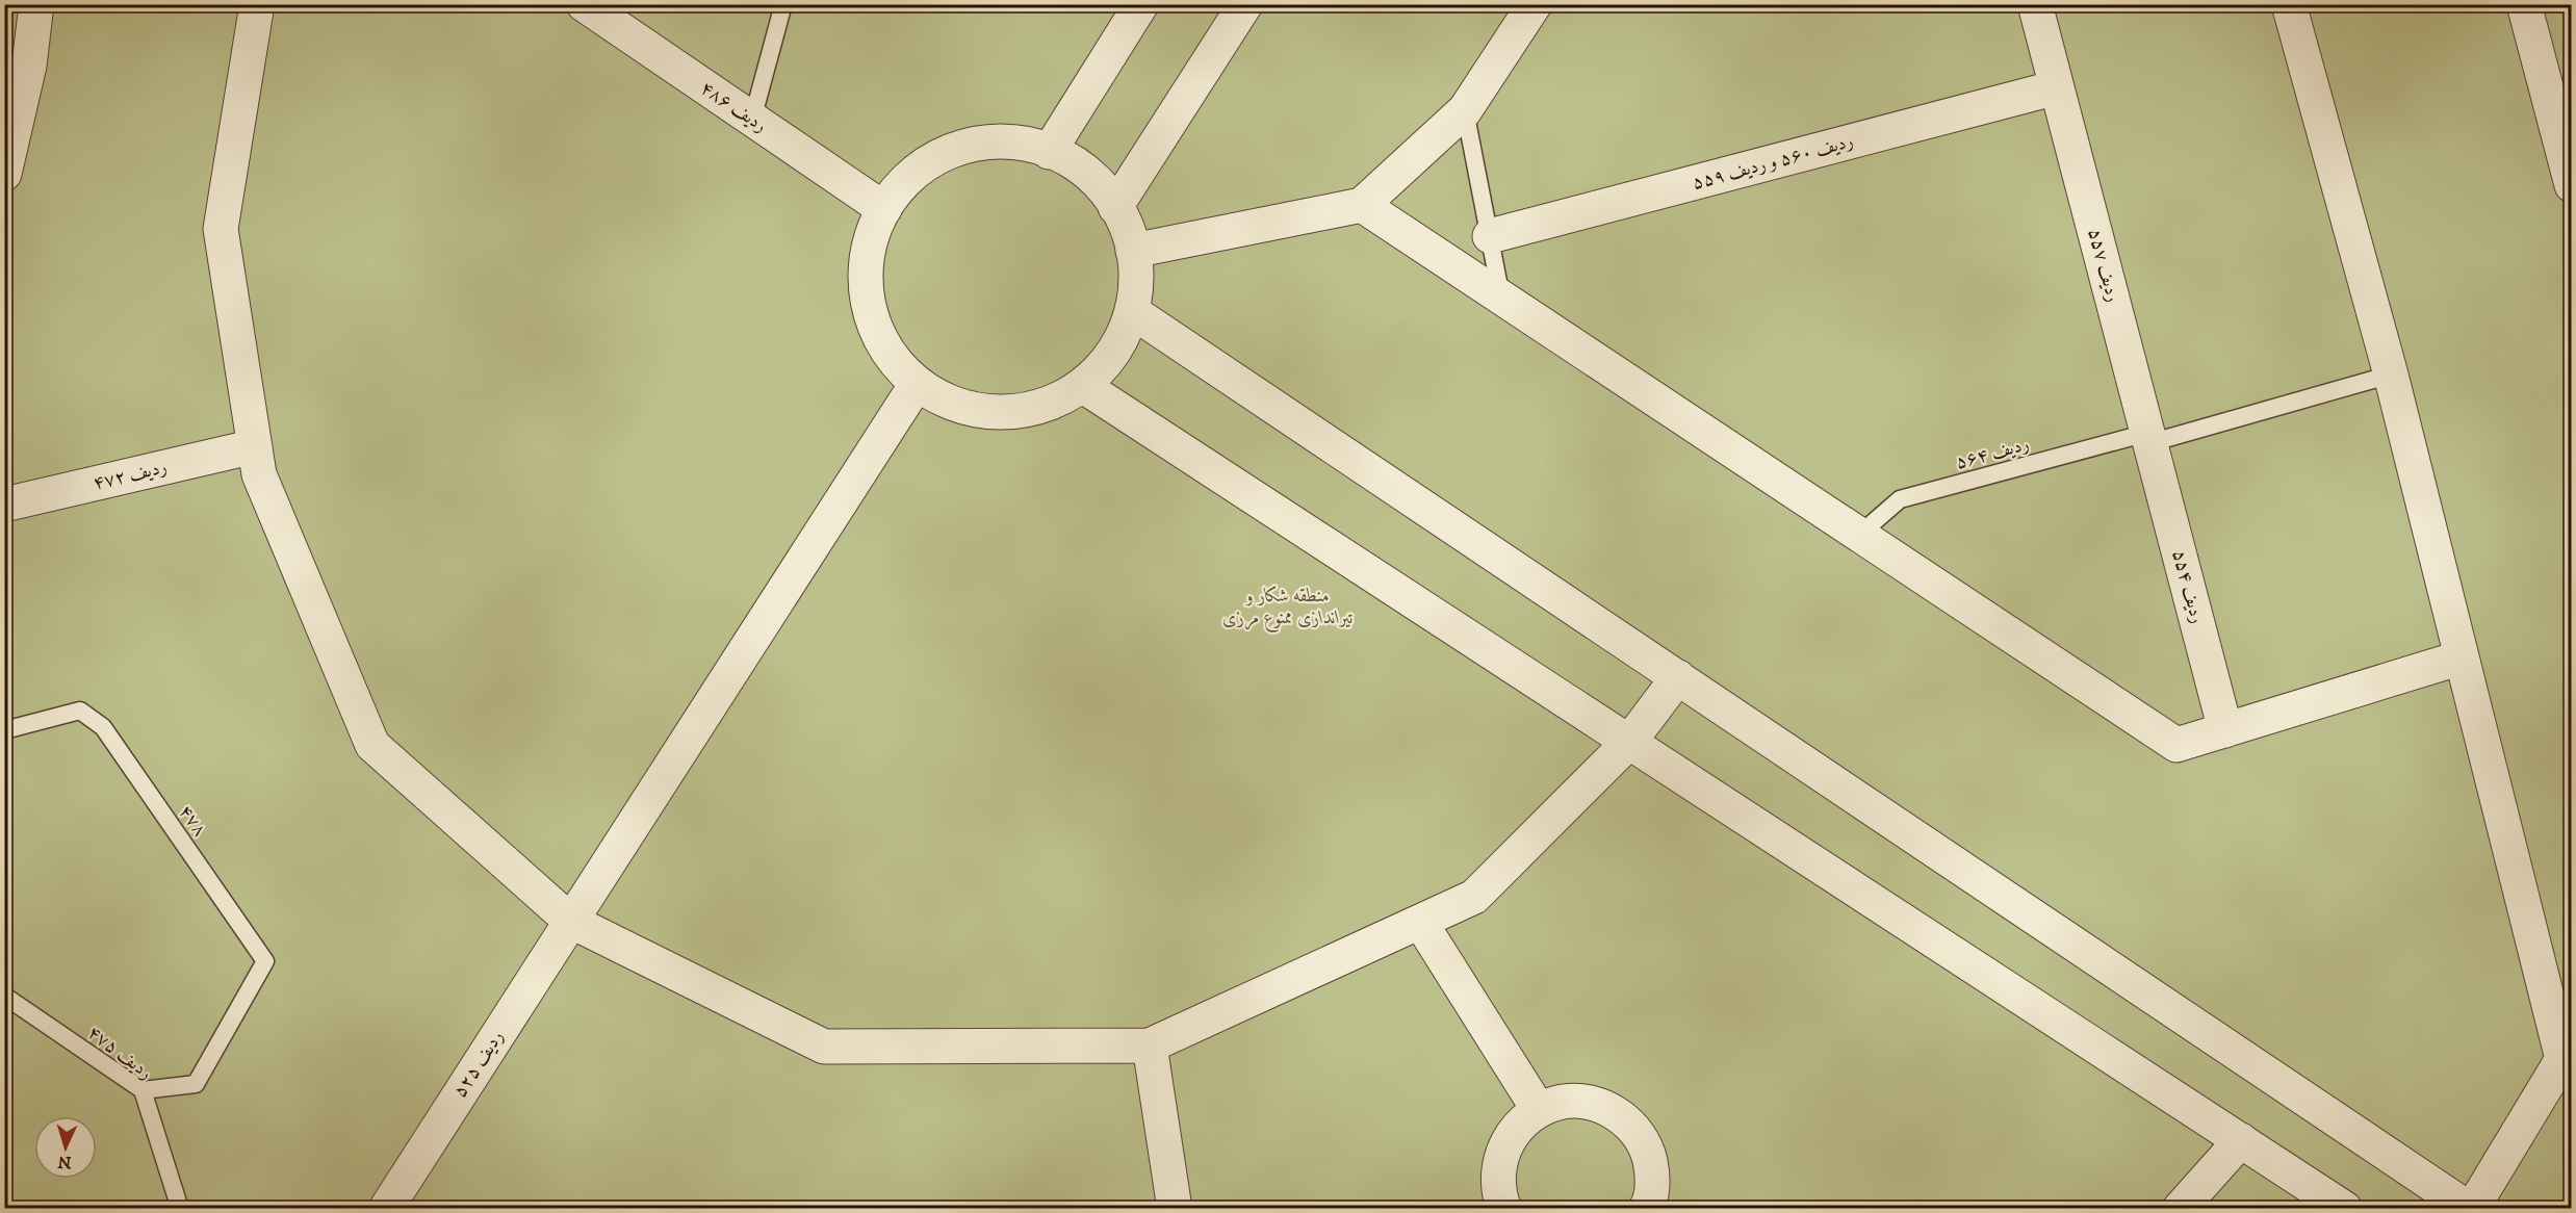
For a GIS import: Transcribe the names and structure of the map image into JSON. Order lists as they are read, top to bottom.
{
  "streets": {
    "street": [
      "ردیف ۴۸۶",
      "ردیف ۵۶۰ و ردیف ۵۵۹",
      "ردیف ۵۵۷",
      "ردیف ۴۷۲",
      "ردیف ۵۵۴",
      "ردیف ۵۲۵"
    ],
    "lane": ["ردیف ۵۶۴", "۴۷۸", "ردیف ۴۷۵"]
  },
  "crossings": [
    ["ردیف ۵۶۰ و ردیف ۵۵۹", "ردیف ۵۵۷"],
    ["ردیف ۵۵۷", "ردیف ۵۶۴"],
    ["ردیف ۵۵۷", "ردیف ۵۵۴"],
    ["ردیف ۵۶۴", "ردیف ۵۵۴"],
    ["۴۷۸", "ردیف ۴۷۵"]
  ],
  "parks": ["منطقه شکار و تیراندازی ممنوع مرزی"],
  "north": "bottom"
}
